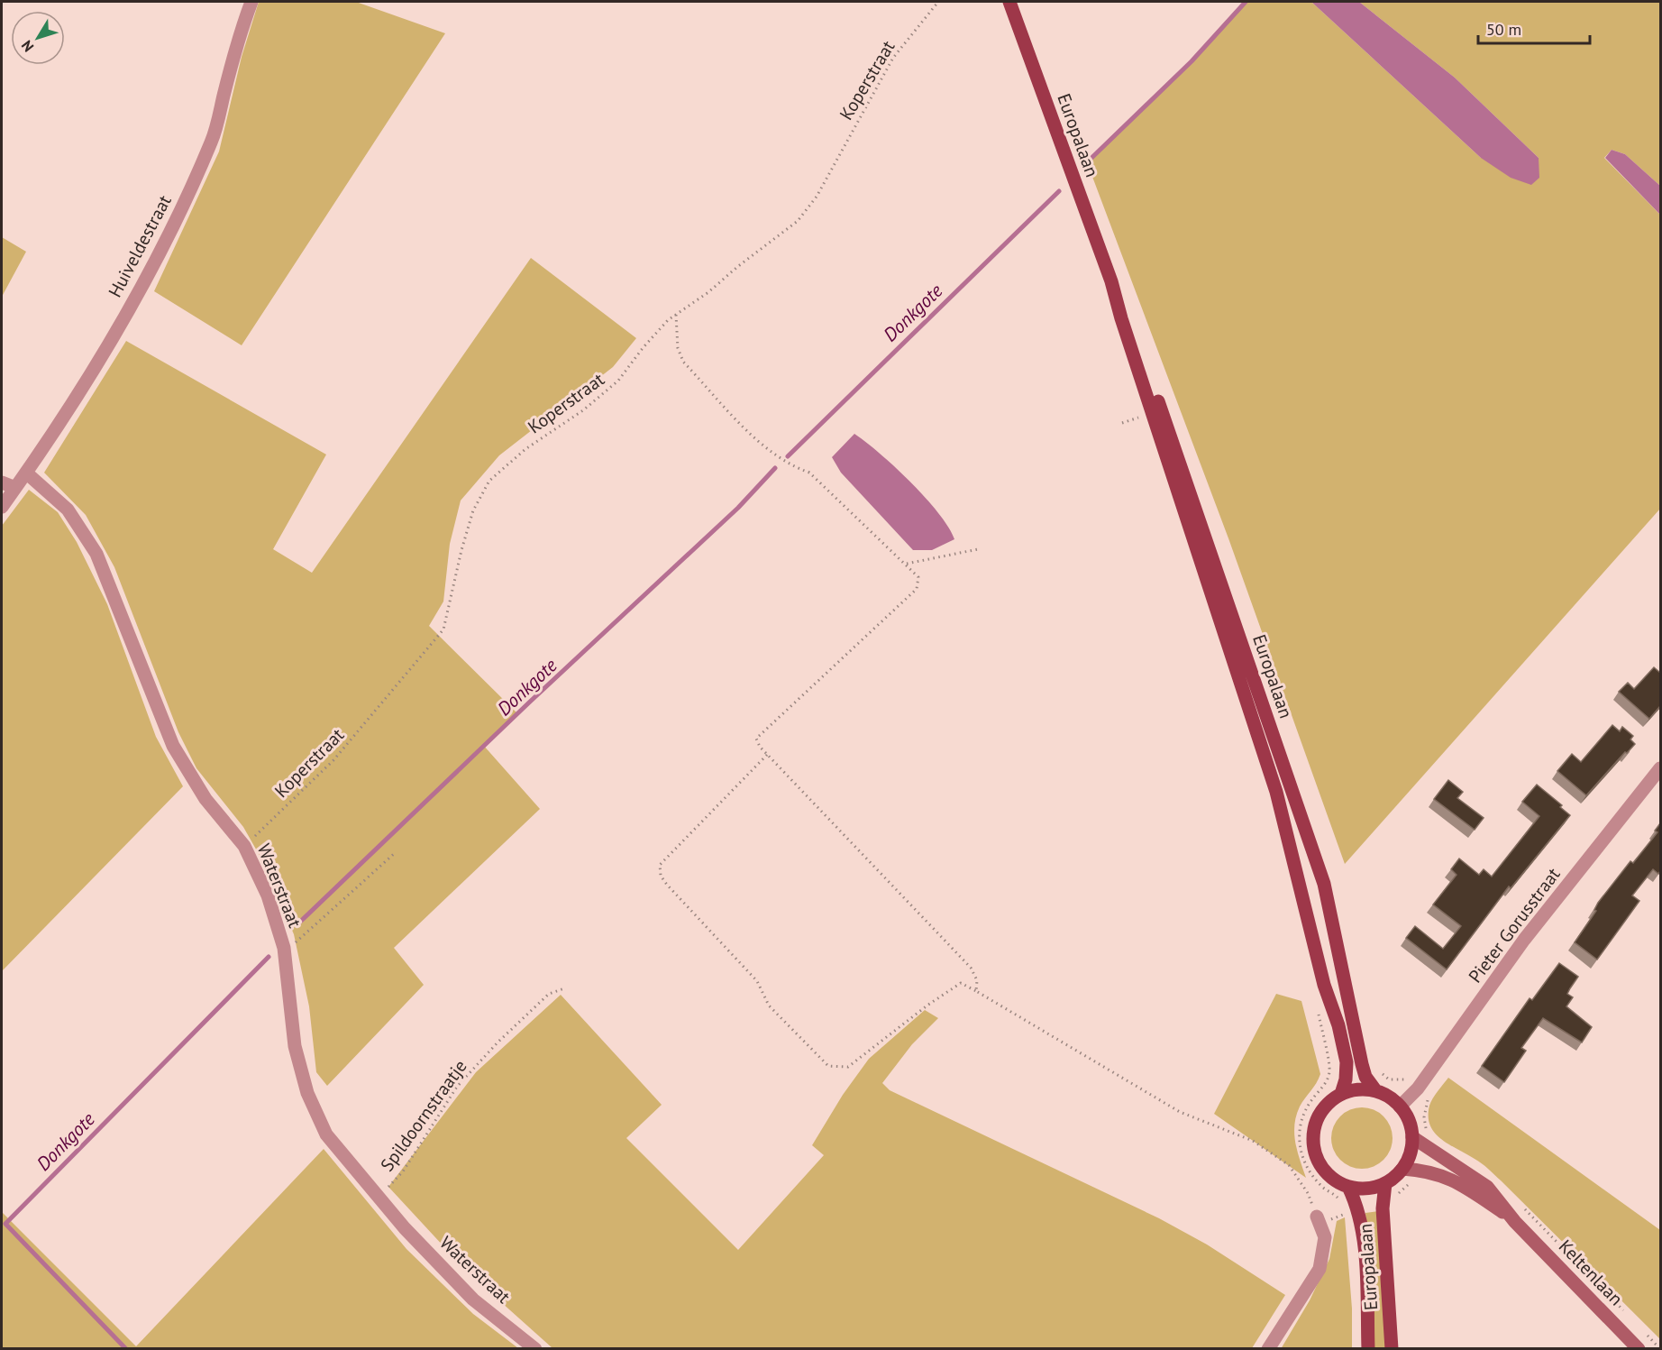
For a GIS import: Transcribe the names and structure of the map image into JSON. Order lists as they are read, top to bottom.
{
  "streets": {
    "main road": ["Europalaan", "Keltenlaan"],
    "street": ["Huiveldestraat", "Waterstraat", "Pieter Gorusstraat"],
    "path": ["Koperstraat", "Spildoornstraatje"]
  },
  "crossings": [
    ["Koperstraat", "Waterstraat"],
    ["Europalaan", "Pieter Gorusstraat"],
    ["Europalaan", "Keltenlaan"],
    ["Huiveldestraat", "Waterstraat"],
    ["Waterstraat", "Spildoornstraatje"],
    ["Pieter Gorusstraat", "Keltenlaan"]
  ],
  "water": ["Donkgote"],
  "scale_bar": "50 m",
  "north": "bottom left"
}
